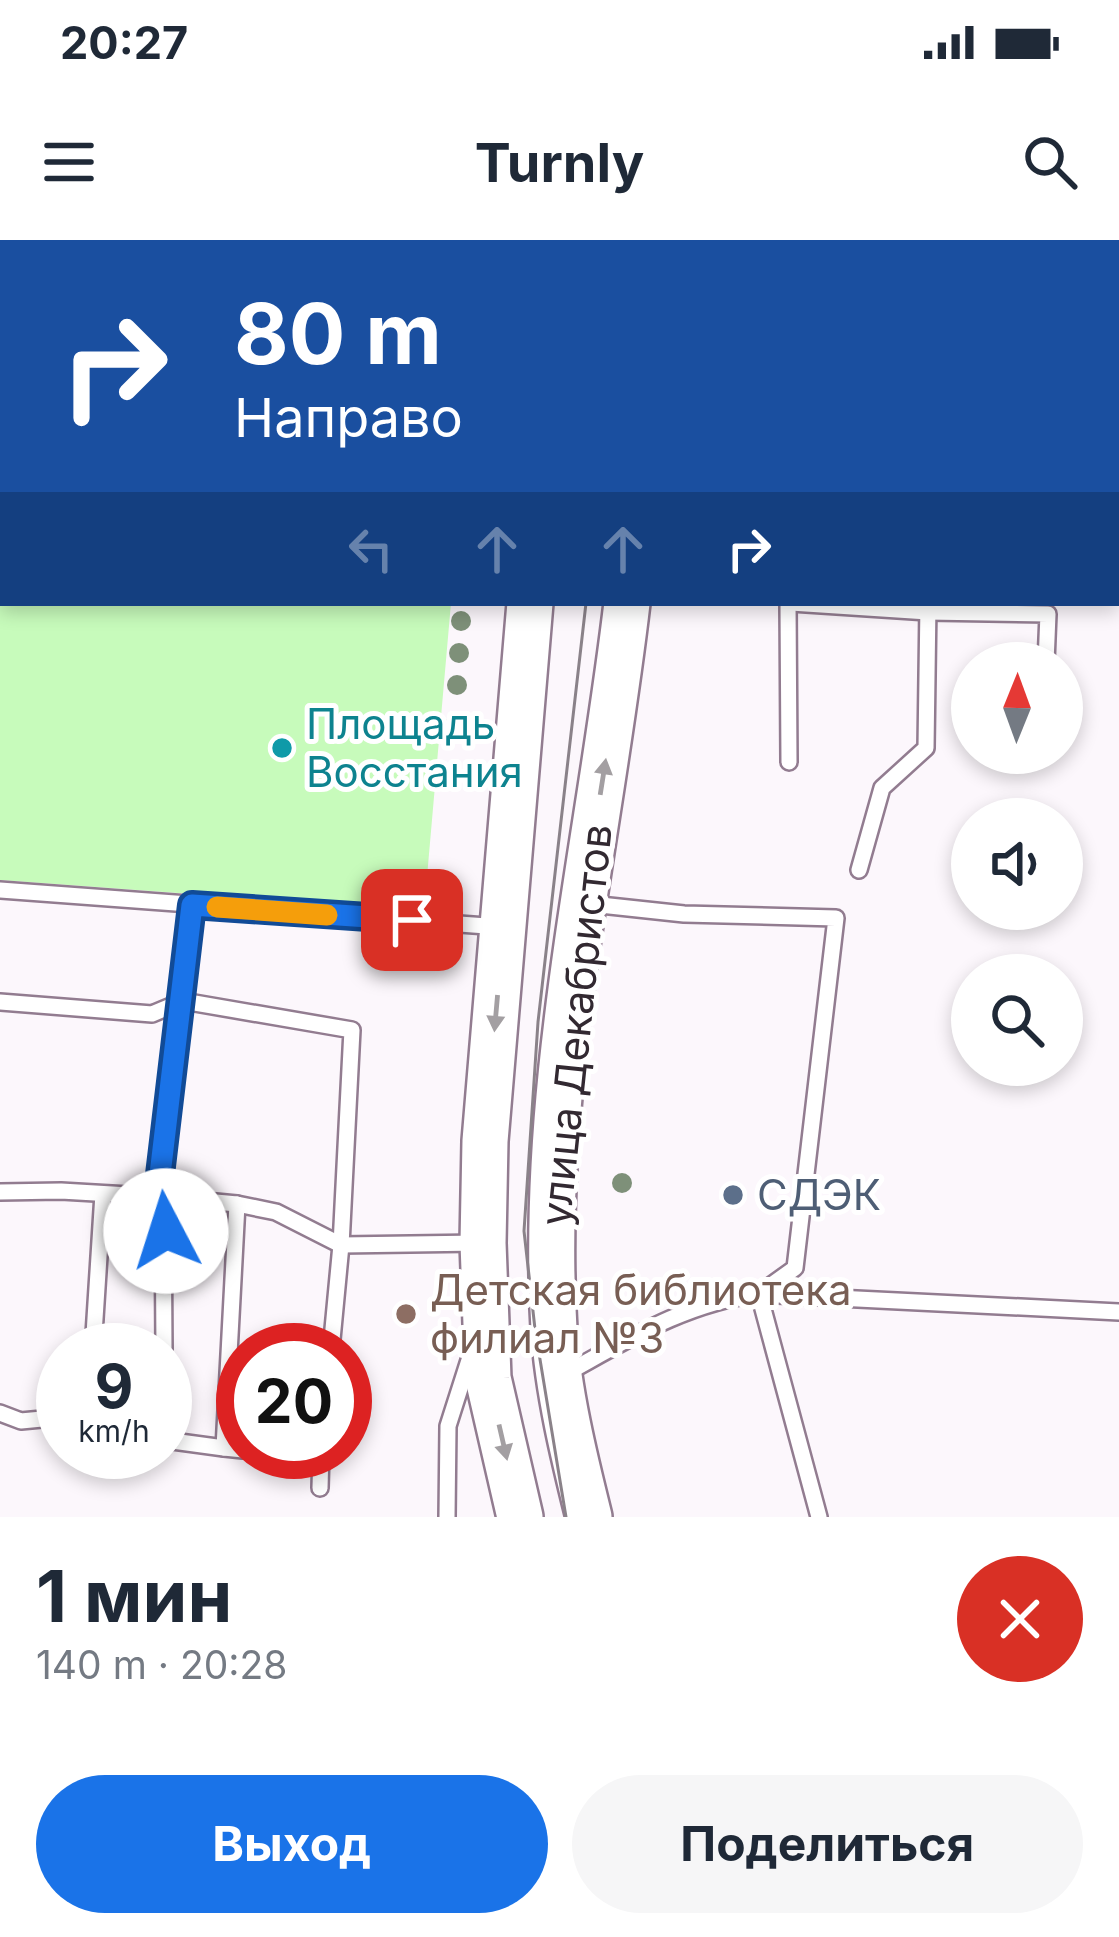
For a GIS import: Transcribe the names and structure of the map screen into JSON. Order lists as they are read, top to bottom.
{
  "streets": {
    "main road": ["улица Декабристов"]
  },
  "places": ["Площадь Восстания", "СДЭК", "Детская библиотека филиал №3"],
  "north": "top",
  "page": {
    "status": "20:27",
    "header": "Turnly",
    "turn": ["80 m", "Направо"],
    "speed": "9 km/h",
    "limit": "20",
    "heading": ["1 мин", "140 m · 20:28"],
    "buttons": ["Выход", "Поделиться"]
  }
}
